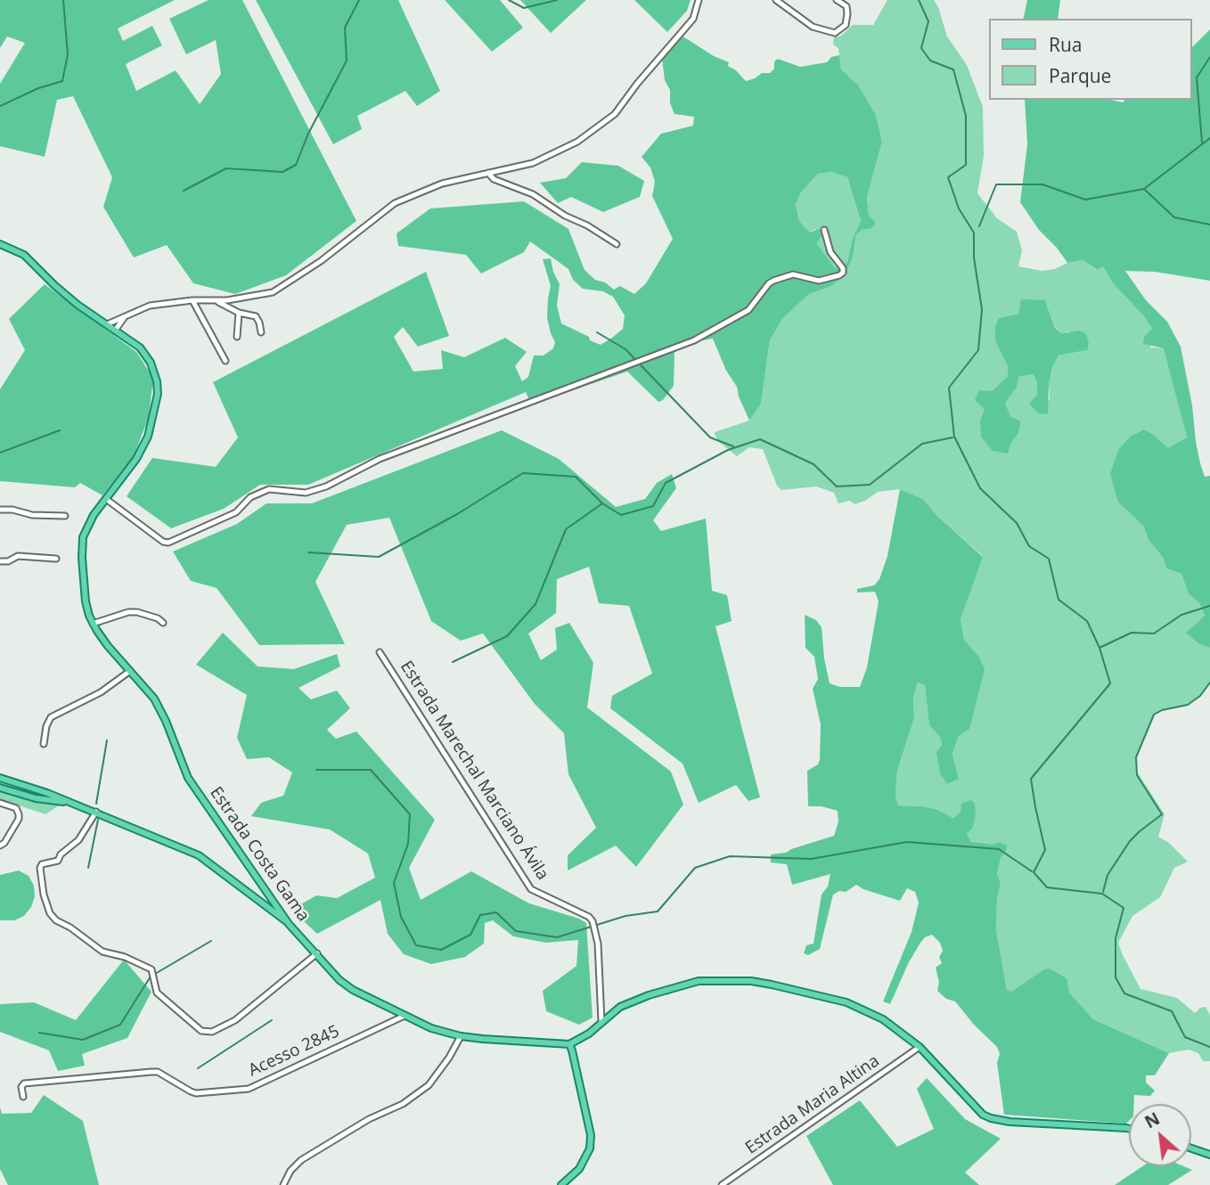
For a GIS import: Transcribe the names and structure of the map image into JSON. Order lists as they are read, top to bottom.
{
  "streets": {
    "main road": ["Estrada Costa Gama"],
    "street": ["Estrada Marechal Marciano Ávila", "Acesso 2845", "Estrada Maria Altina"]
  },
  "crossings": [
    ["Estrada Costa Gama", "Acesso 2845"]
  ],
  "legend": ["Rua", "Parque"],
  "north": "top left"
}
